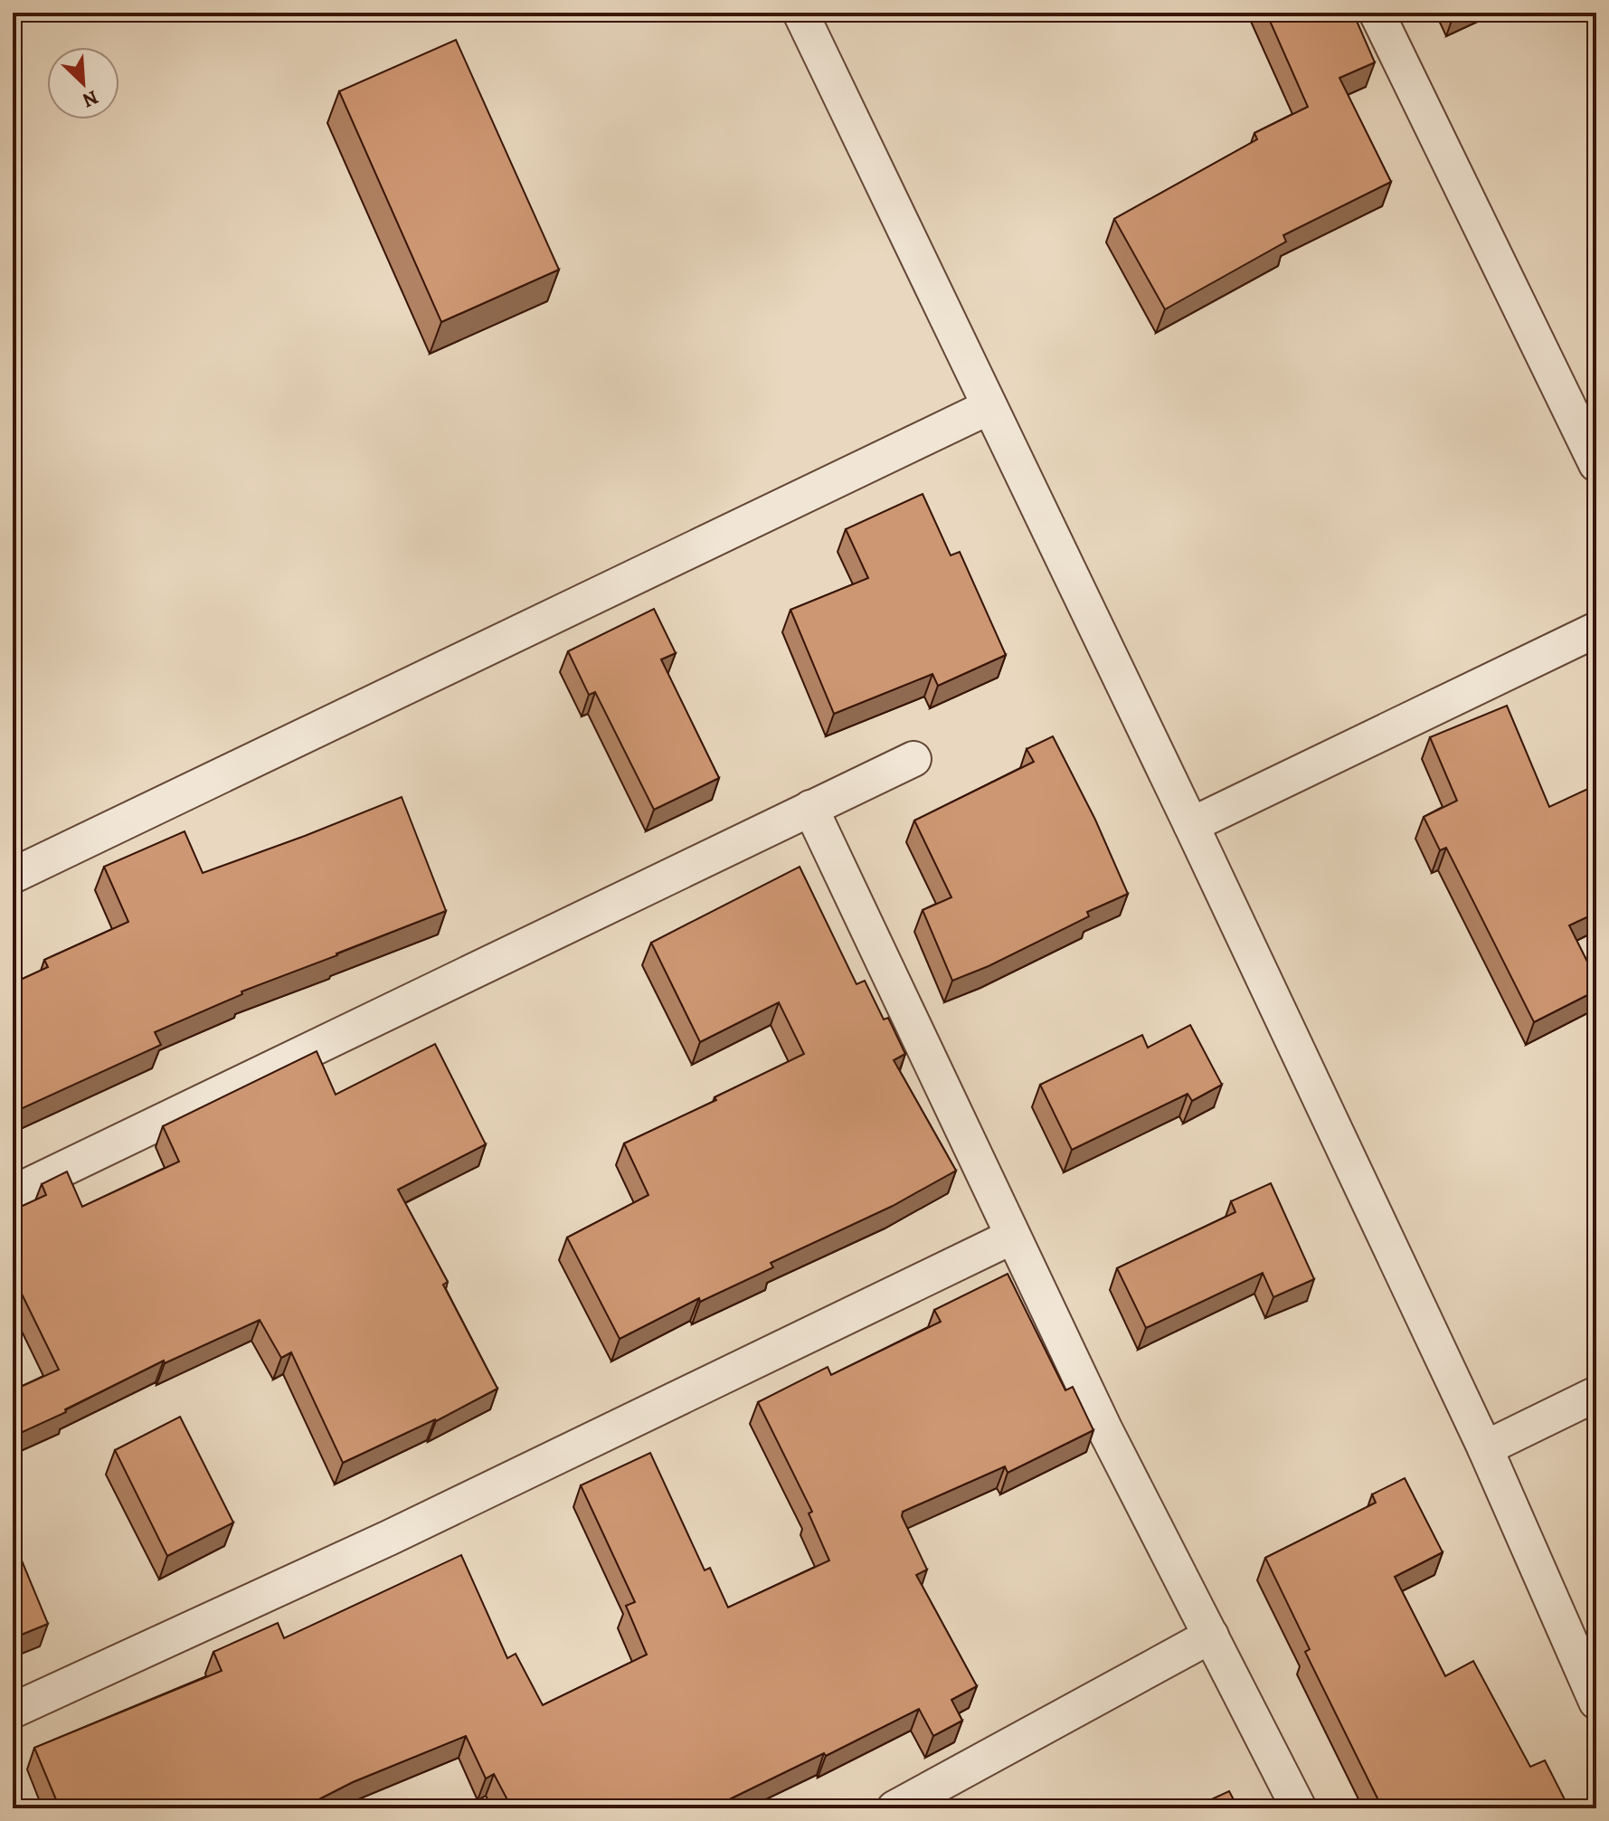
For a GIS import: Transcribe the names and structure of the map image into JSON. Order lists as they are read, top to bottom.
{
  "north": "bottom right"
}
